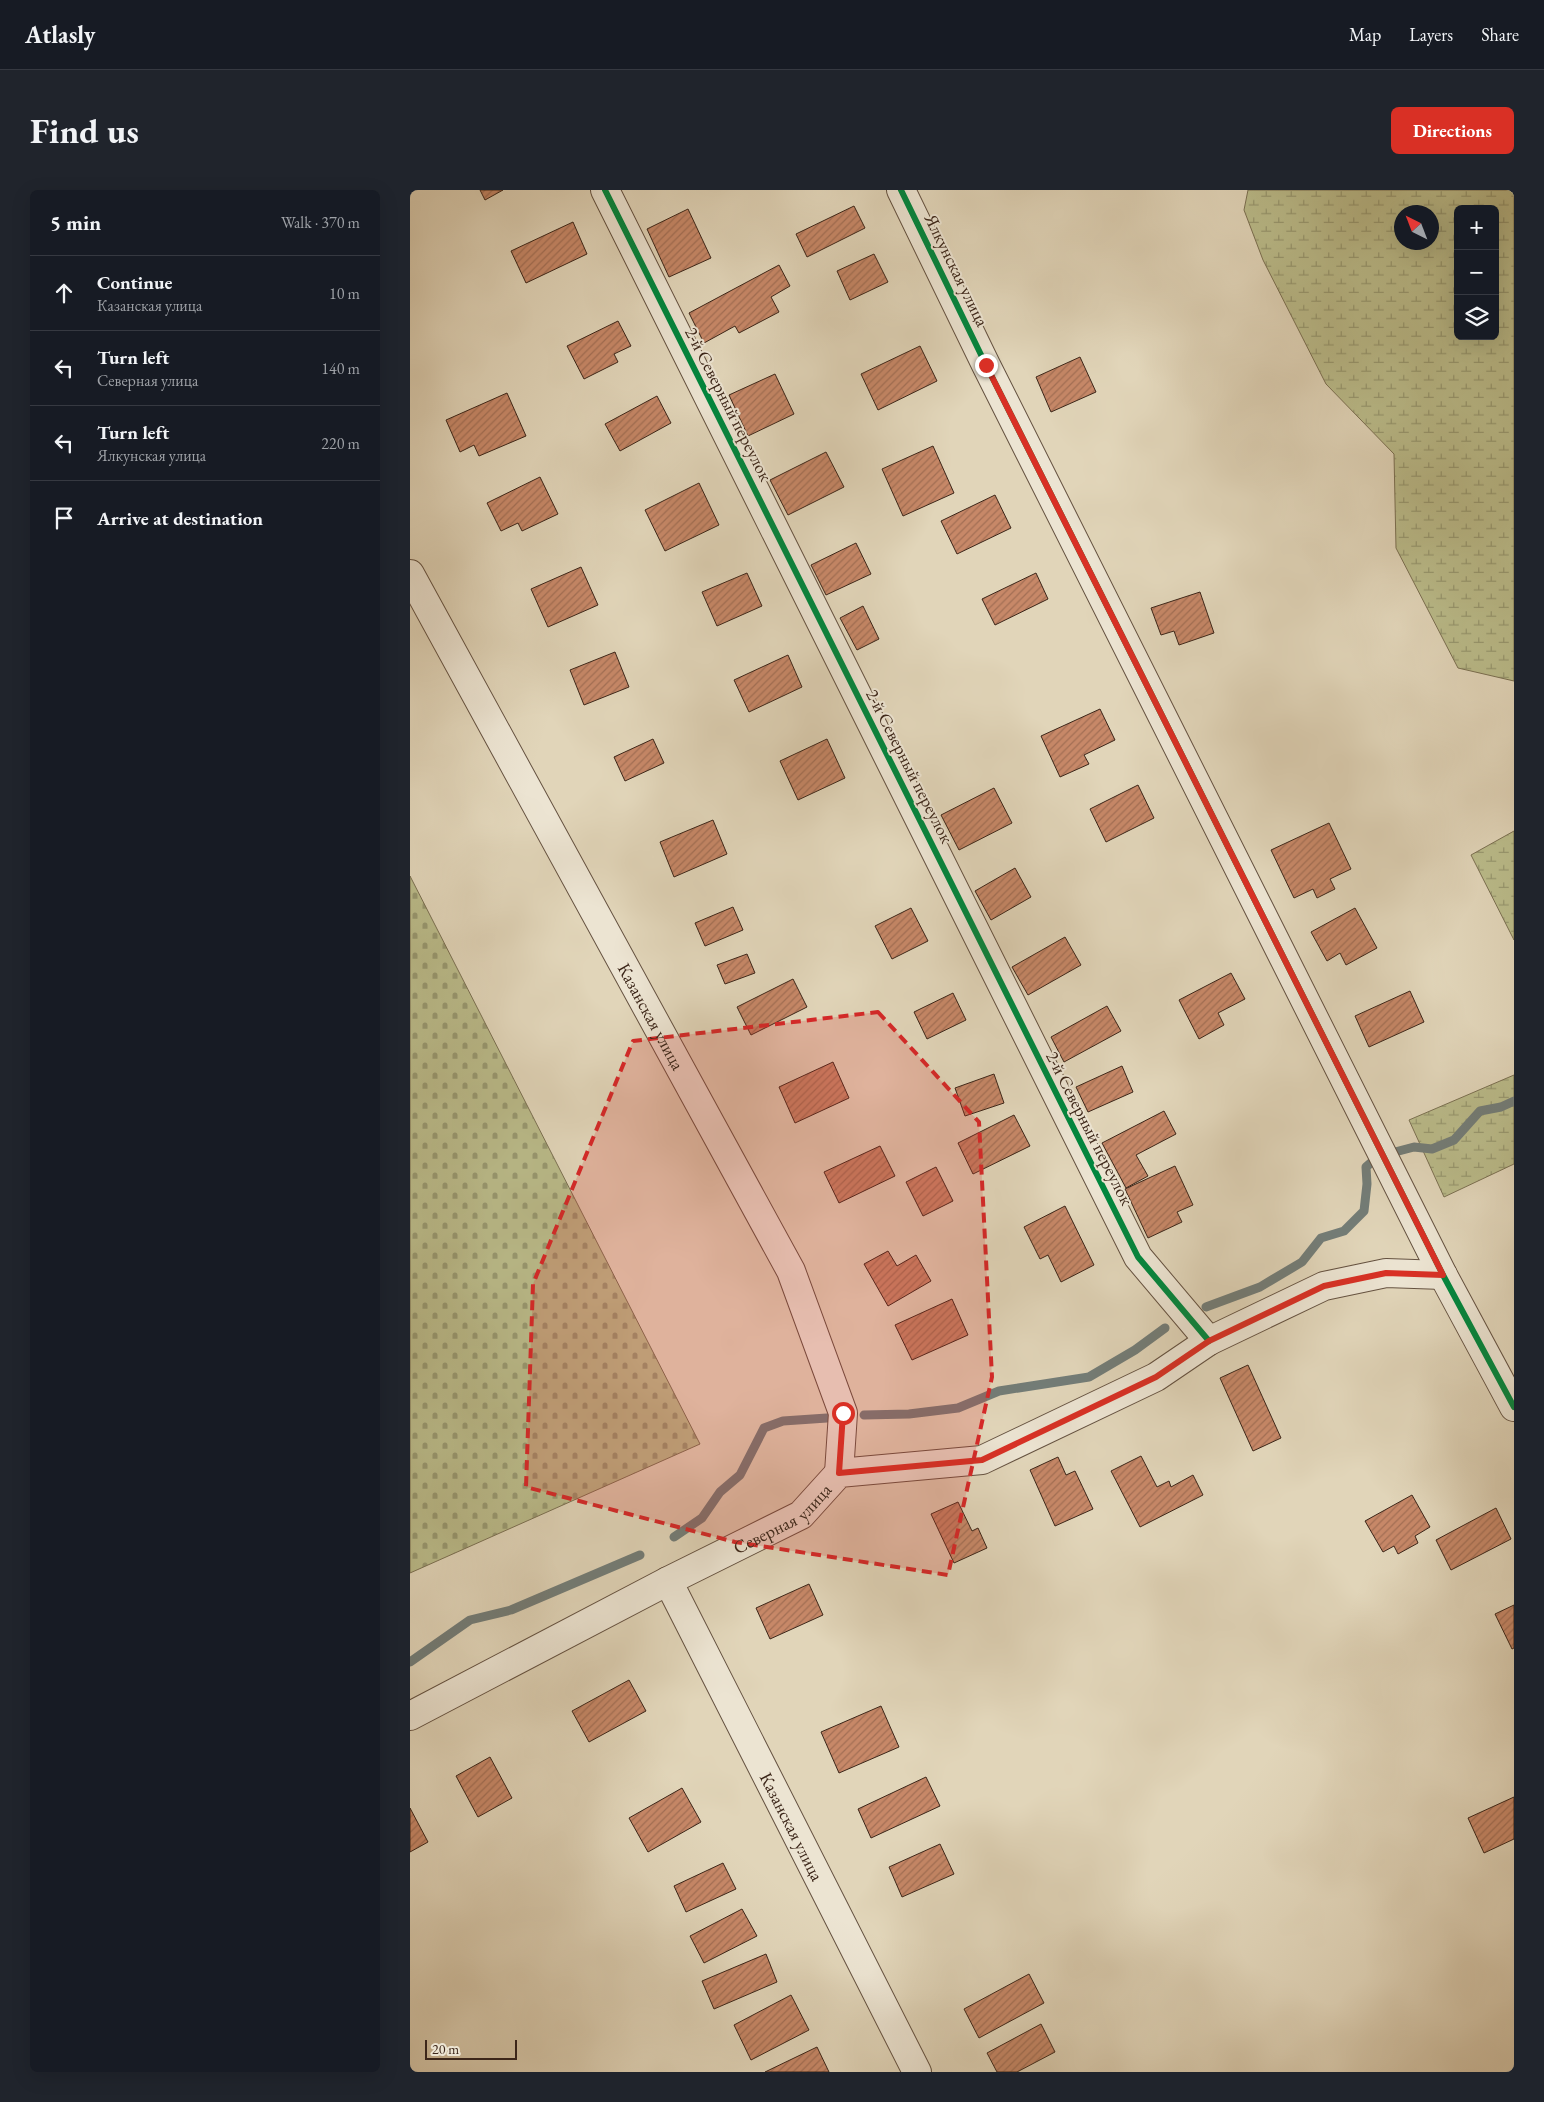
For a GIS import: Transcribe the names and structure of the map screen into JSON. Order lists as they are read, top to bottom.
{
  "streets": {
    "street": [
      "Ялкунская улица",
      "2-й Северный переулок",
      "Казанская улица",
      "Северная улица"
    ]
  },
  "crossings": [
    ["Ялкунская улица", "Северная улица"],
    ["2-й Северный переулок", "Северная улица"],
    ["Казанская улица", "Северная улица"]
  ],
  "scale_bar": "20 m",
  "north": "top left",
  "page": {
    "header": "Atlasly",
    "nav": ["Map", "Layers", "Share"],
    "buttons": "Directions",
    "title": "Find us",
    "heading": ["5 min", "Walk · 370 m"],
    "map_buttons": ["+", "−"],
    "list": [
      ["Continue", "Казанская улица", "10 m"],
      ["Turn left", "Северная улица", "140 m"],
      ["Turn left", "Ялкунская улица", "220 m"],
      "Arrive at destination"
    ],
    "scale": "20 m"
  }
}
